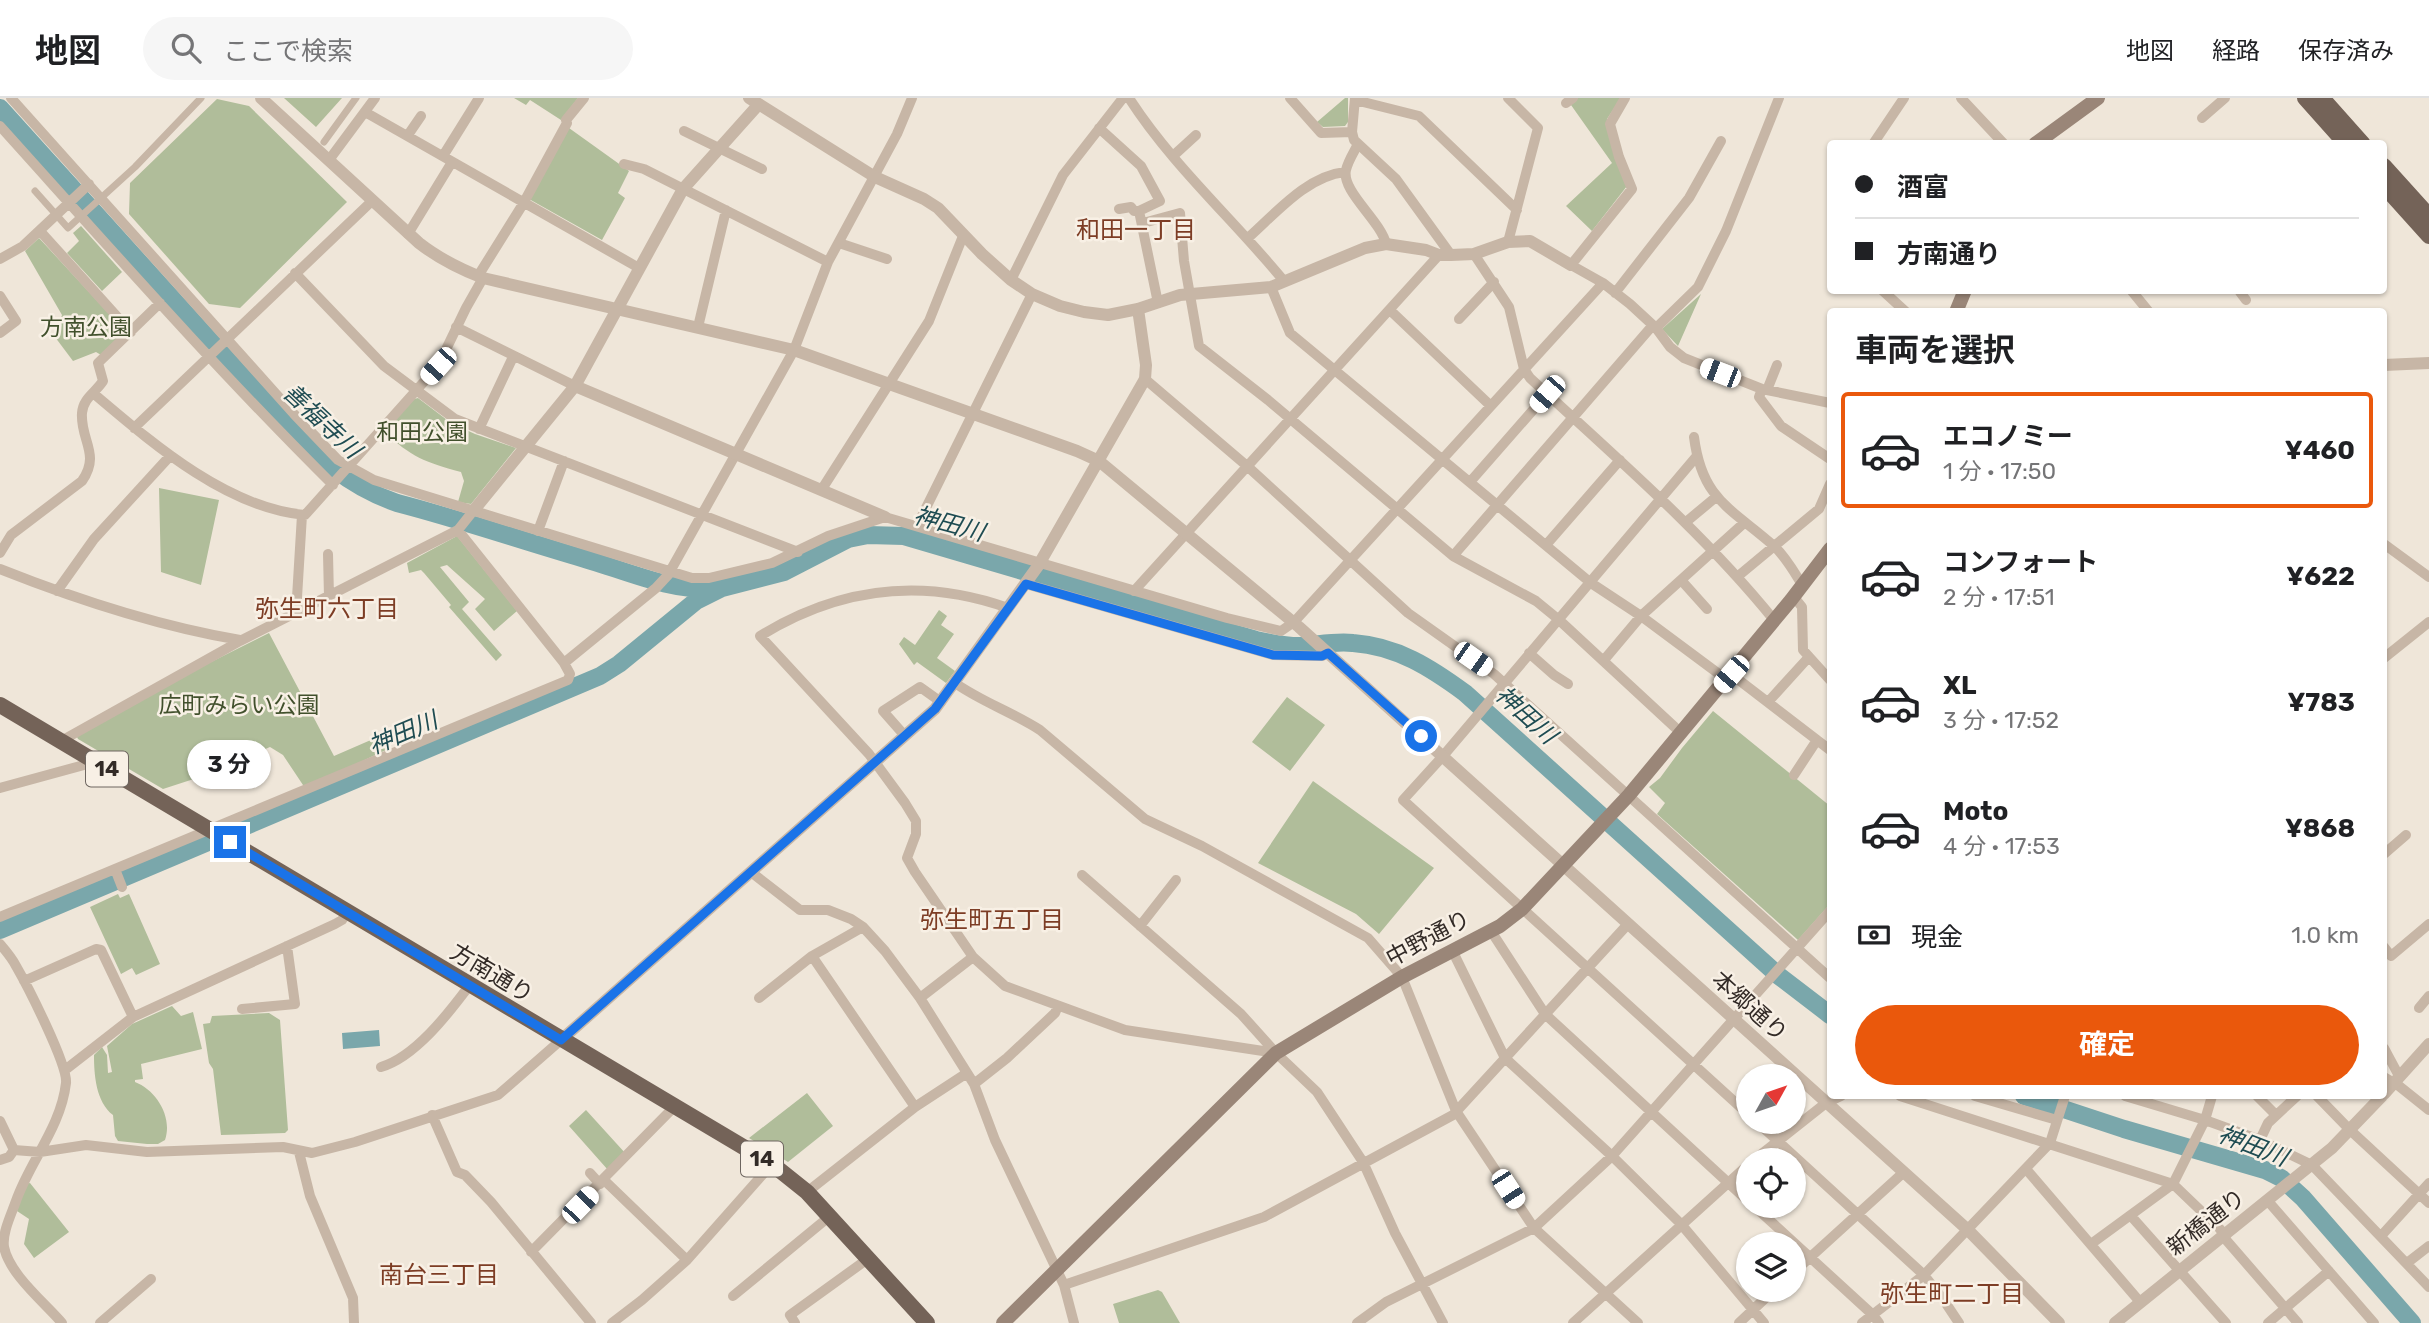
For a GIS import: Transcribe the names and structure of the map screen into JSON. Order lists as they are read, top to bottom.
{
  "streets": {
    "main road": ["14", "中野通り", "方南通り"],
    "street": ["本郷通り", "新橋通り"]
  },
  "crossings": [
    ["中野通り", "本郷通り"]
  ],
  "districts": [
    "和田一丁目",
    "弥生町六丁目",
    "弥生町五丁目",
    "南台三丁目",
    "弥生町二丁目"
  ],
  "water": ["善福寺川", "神田川"],
  "parks": ["方南公園", "和田公園", "広町みらい公園"],
  "north": "top right",
  "page": {
    "header": "地図",
    "search": "ここで検索",
    "nav": ["地図", "経路", "保存済み"],
    "banner": ["酒富", "方南通り"],
    "heading": "車両を選択",
    "list": [
      {
        "name": "エコノミー",
        "note": "1 分 · 17:50",
        "value": "¥460"
      },
      {
        "name": "コンフォート",
        "note": "2 分 · 17:51",
        "value": "¥622"
      },
      {
        "name": "XL",
        "note": "3 分 · 17:52",
        "value": "¥783"
      },
      {
        "name": "Moto",
        "note": "4 分 · 17:53",
        "value": "¥868"
      }
    ],
    "bubble": "3 分",
    "pay": ["現金", "1.0 km"],
    "buttons": "確定"
  }
}
